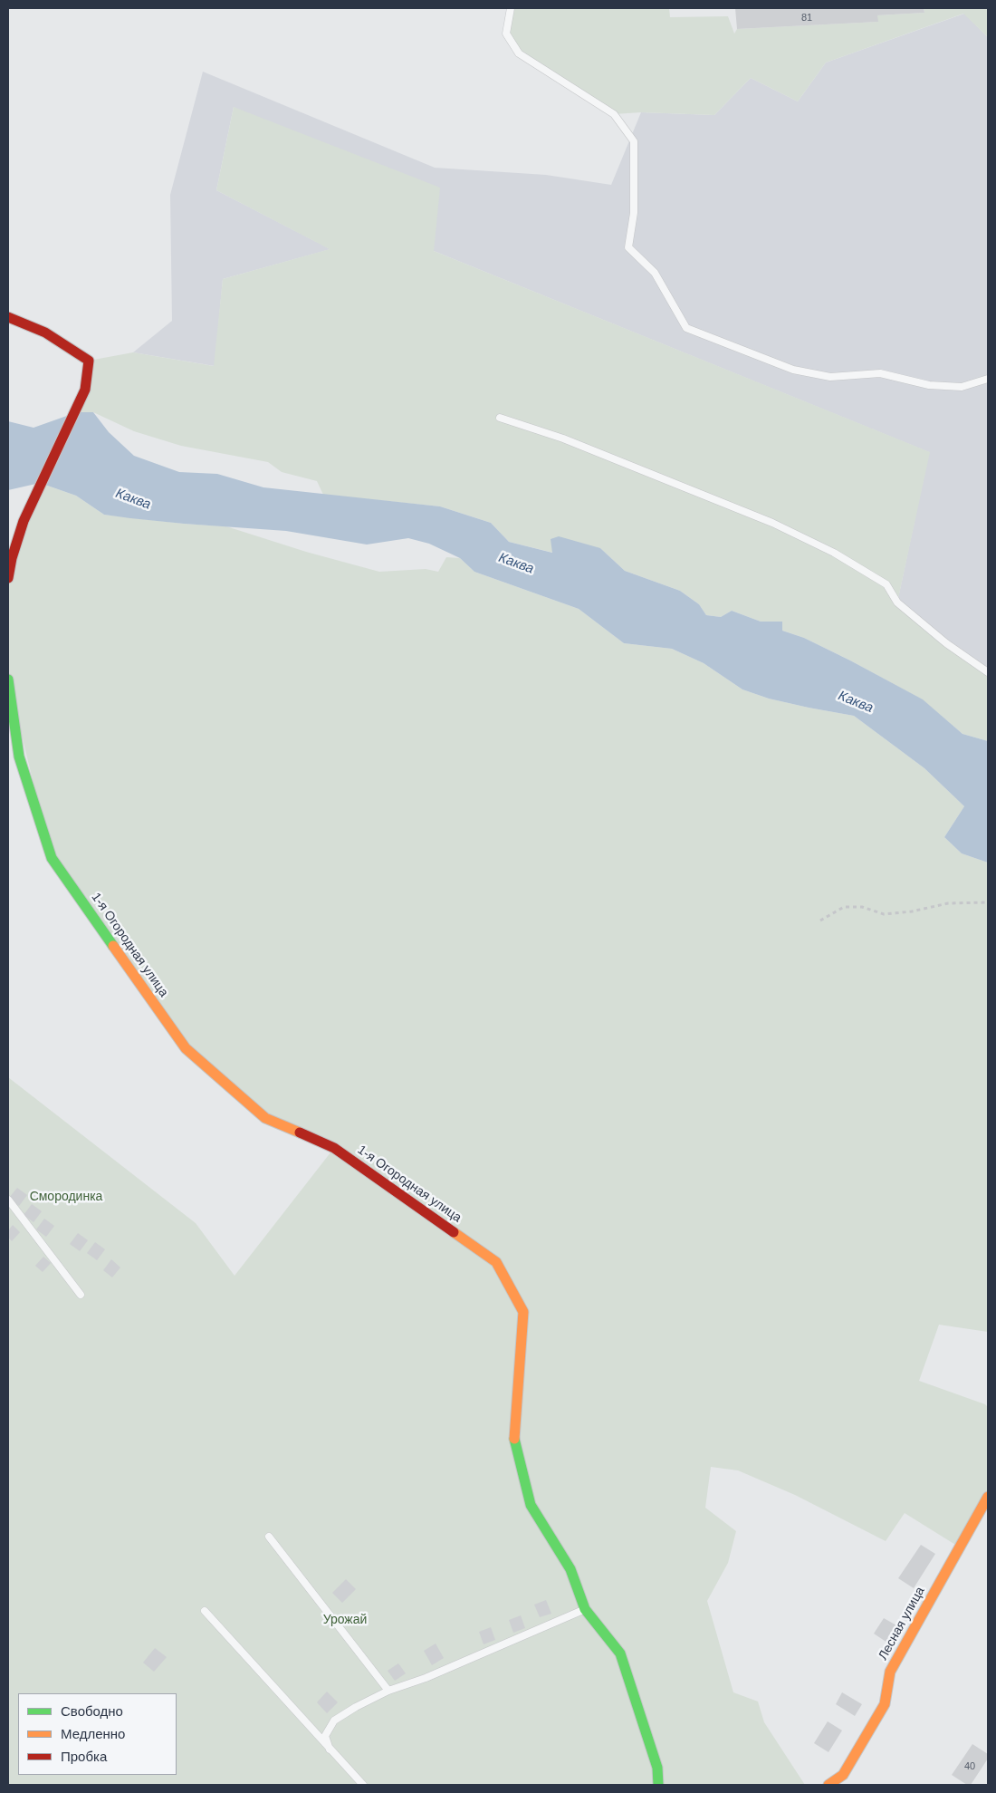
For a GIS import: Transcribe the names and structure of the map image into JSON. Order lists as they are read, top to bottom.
{
  "streets": {
    "street": ["1-я Огородная улица", "Лесная улица"]
  },
  "water": ["Каква"],
  "parks": ["Смородинка", "Урожай"],
  "house_numbers": ["81", "40"],
  "legend": ["Свободно", "Медленно", "Пробка"]
}
